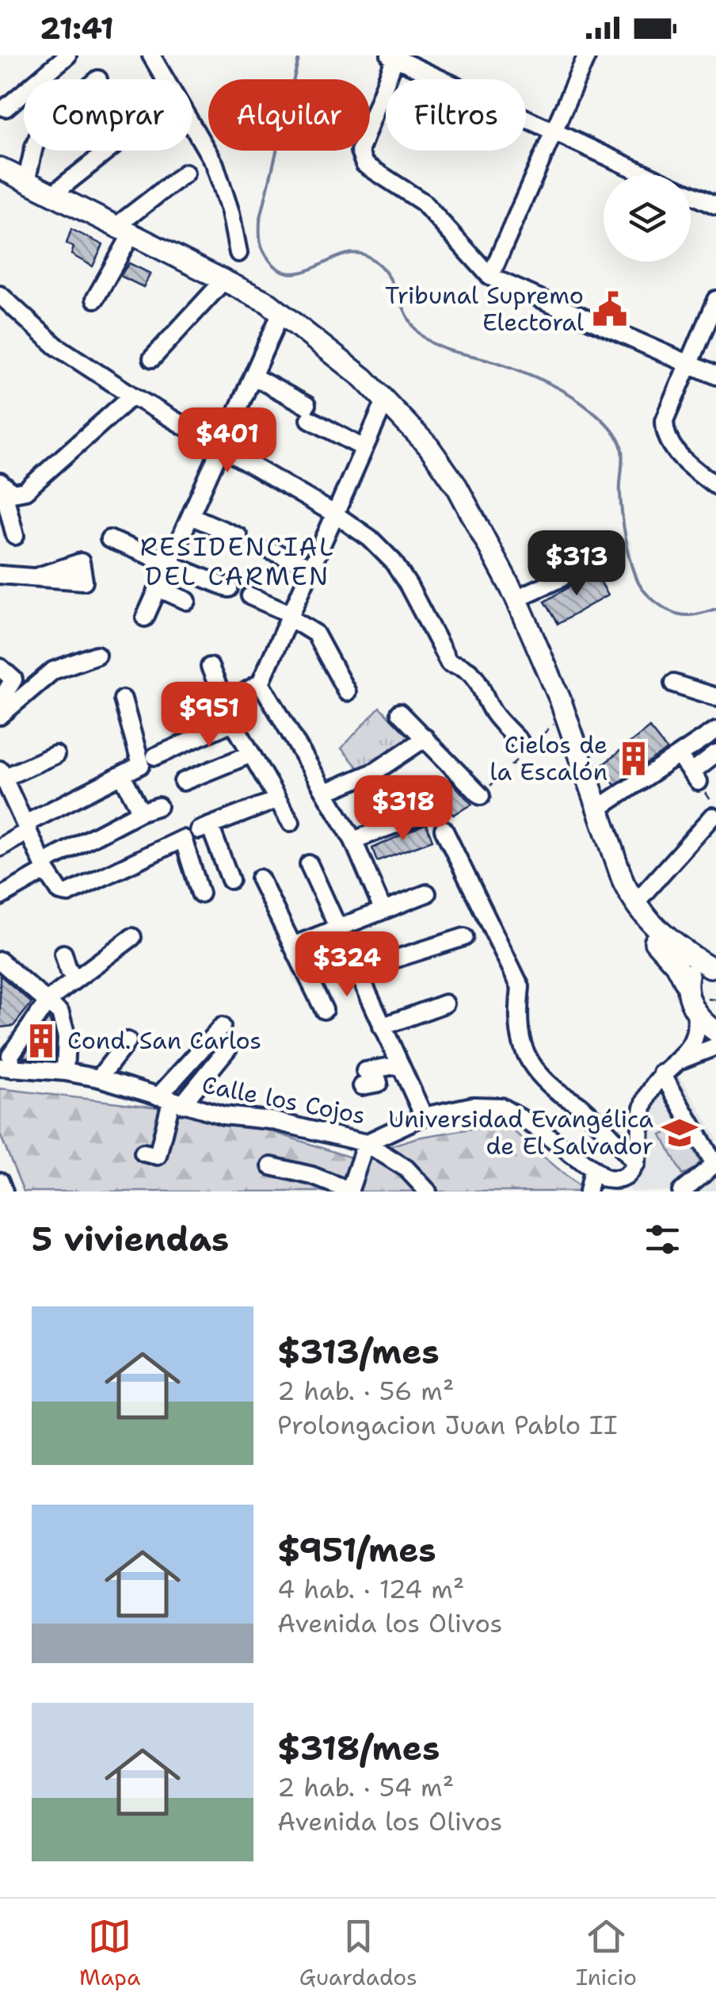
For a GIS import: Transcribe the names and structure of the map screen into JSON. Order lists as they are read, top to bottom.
{
  "streets": {
    "street": ["Calle los Cojos"]
  },
  "districts": ["RESIDENCIAL DEL CARMEN"],
  "places": {
    "public building": ["Tribunal Supremo Electoral"],
    "building": ["Cielos de la Escalón", "Cond. San Carlos"],
    "school or university": ["Universidad Evangélica de El Salvador"]
  },
  "page": {
    "status": "21:41",
    "chip": ["Comprar", "Alquilar", "Filtros"],
    "price": [
      "$401",
      "$313",
      "$951",
      "$318",
      "$324"
    ],
    "heading": "5 viviendas",
    "list": [
      {
        "name": "$313/mes",
        "note": "2 hab. · 56 m² · Prolongacion Juan Pablo II"
      },
      {
        "name": "$951/mes",
        "note": "4 hab. · 124 m² · Avenida los Olivos"
      },
      {
        "name": "$318/mes",
        "note": "2 hab. · 54 m² · Avenida los Olivos"
      }
    ],
    "tabs": ["Mapa", "Guardados", "Inicio"]
  }
}
